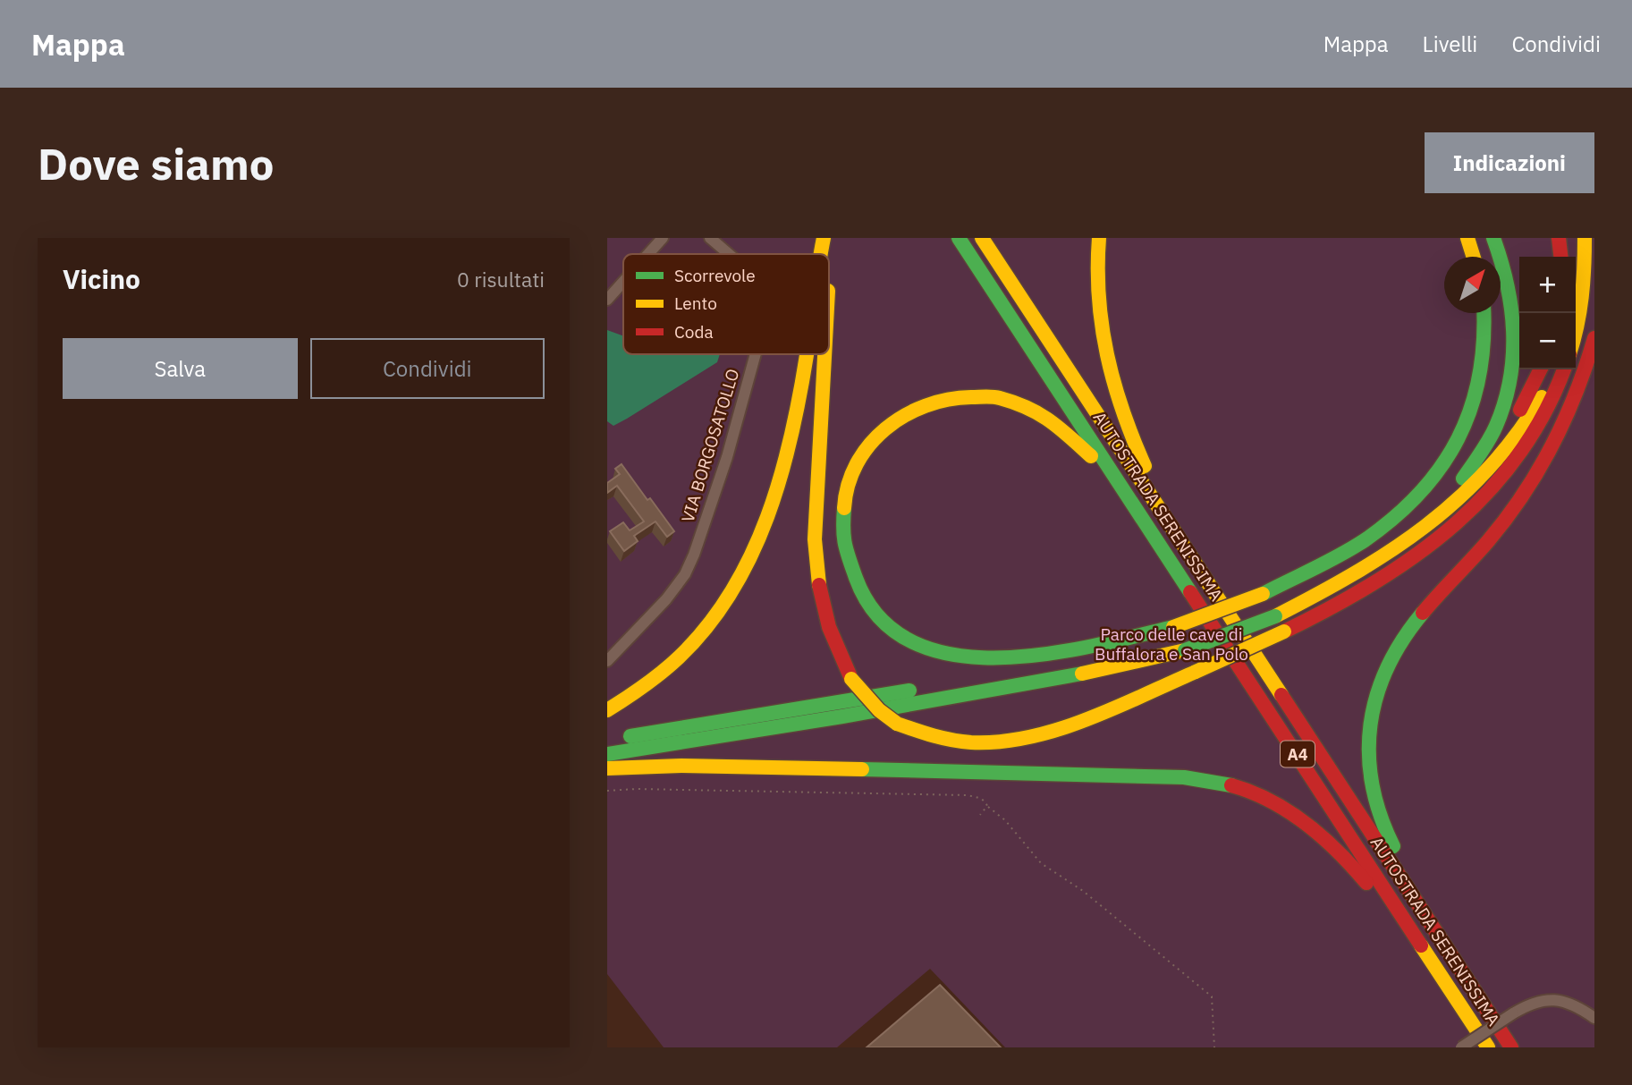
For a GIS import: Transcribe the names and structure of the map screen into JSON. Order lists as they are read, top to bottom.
{
  "streets": {
    "highway": ["AUTOSTRADA SERENISSIMA", "A4"],
    "street": ["VIA BORGOSATOLLO"]
  },
  "parks": ["Parco delle cave di Buffalora e San Polo"],
  "legend": ["Scorrevole", "Lento", "Coda"],
  "north": "top right",
  "page": {
    "header": "Mappa",
    "nav": ["Mappa", "Livelli", "Condividi"],
    "buttons": [
      "Indicazioni",
      ["Salva", "Condividi"]
    ],
    "title": "Dove siamo",
    "heading": ["Vicino", "0 risultati"],
    "map_buttons": ["+", "−"]
  }
}
